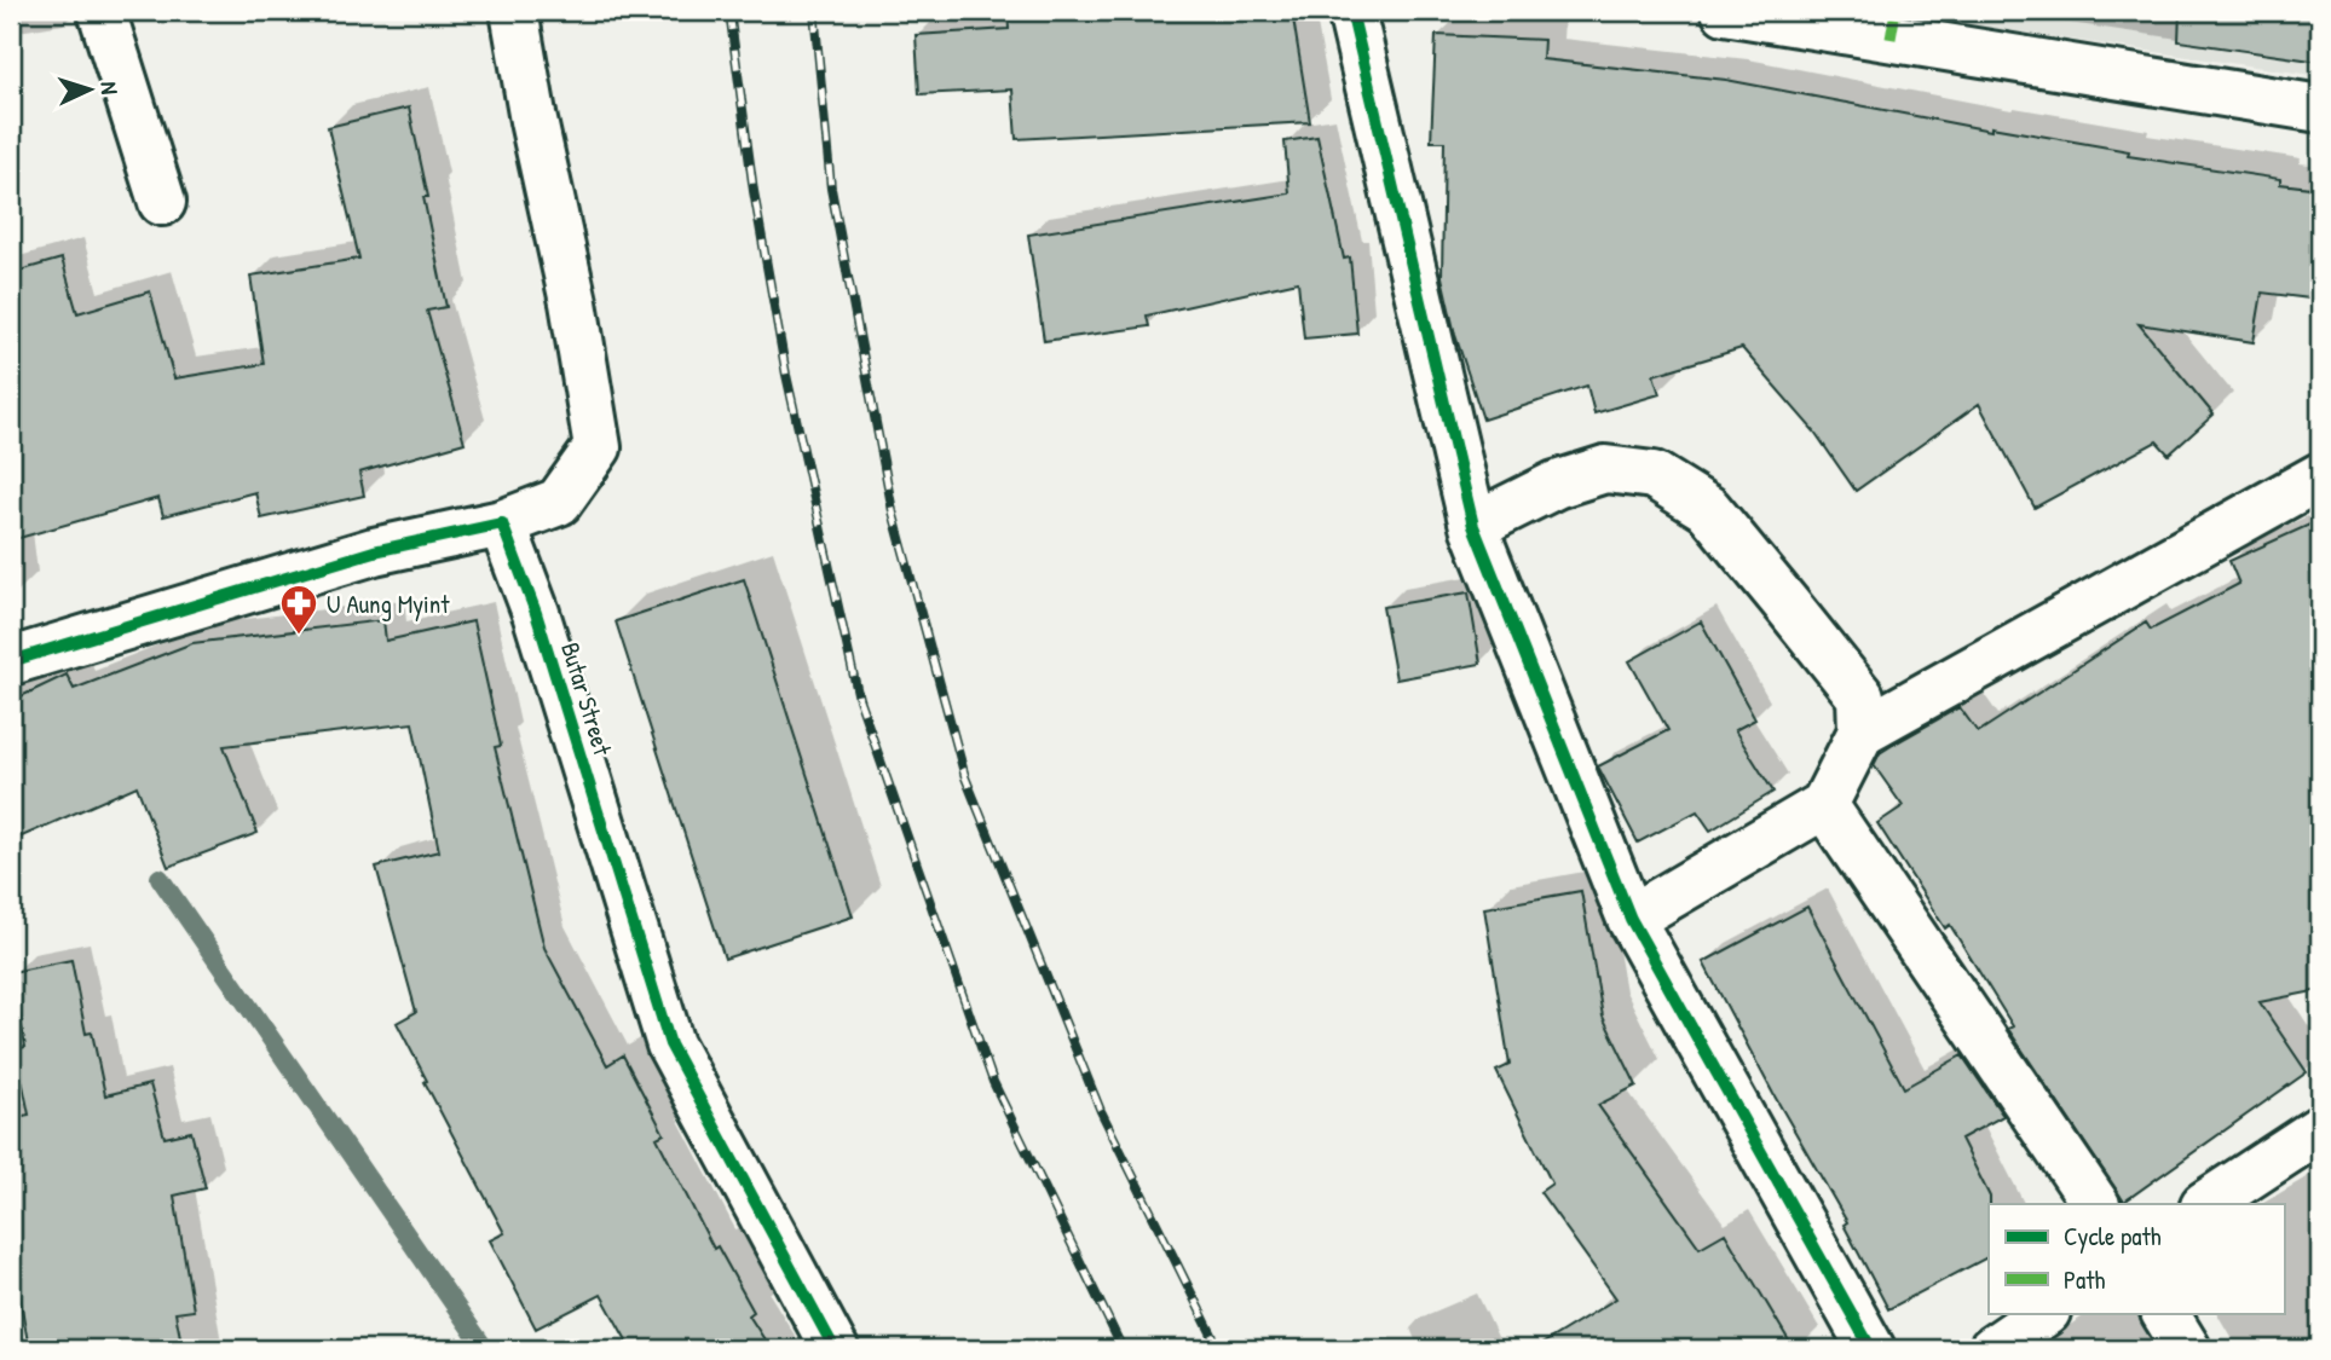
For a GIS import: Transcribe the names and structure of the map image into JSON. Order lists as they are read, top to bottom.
{
  "streets": {
    "street": ["Butar Street"]
  },
  "places": {
    "pharmacy": ["U Aung Myint"]
  },
  "legend": ["Cycle path", "Path"],
  "north": "right"
}
